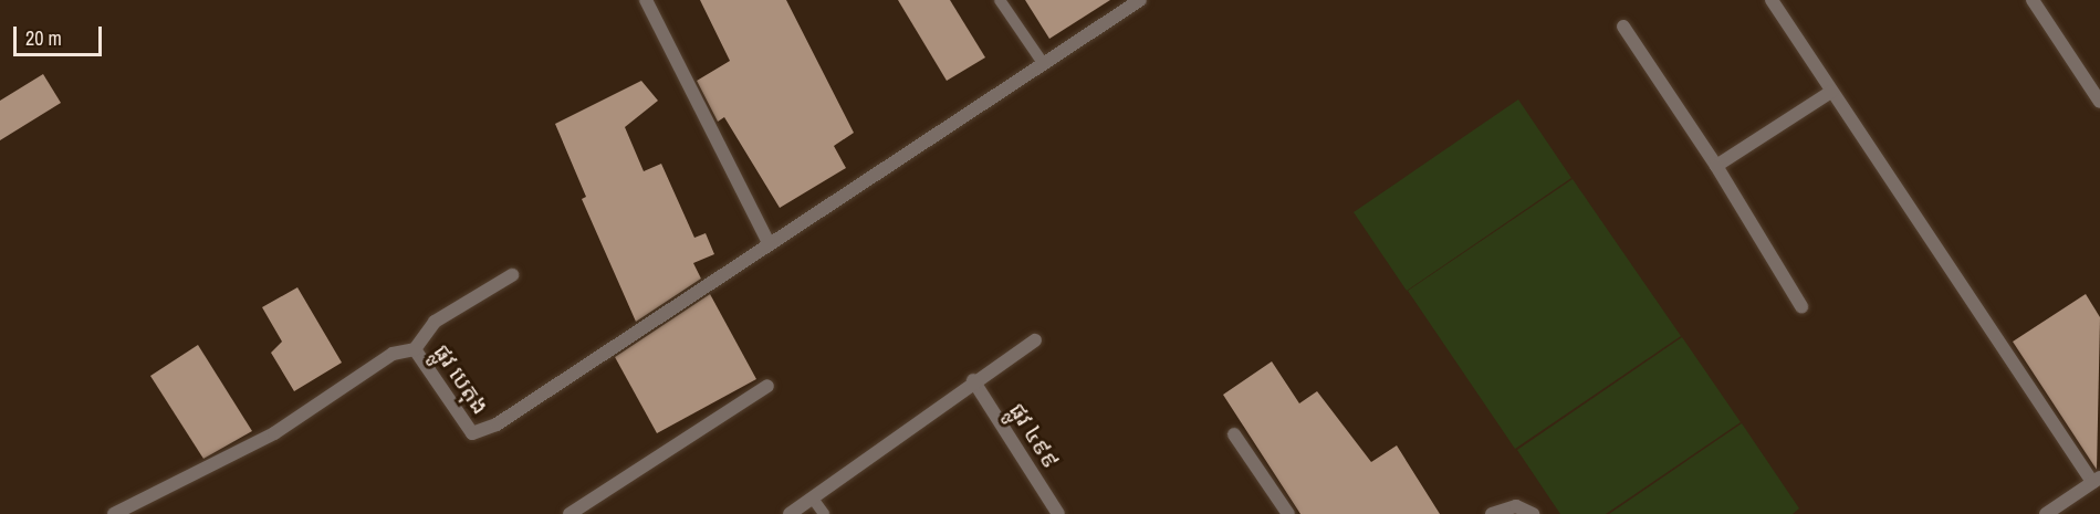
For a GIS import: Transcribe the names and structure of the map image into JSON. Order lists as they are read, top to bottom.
{
  "streets": {
    "street": ["ផ្លូវ បេតុង", "ផ្លូវ ៤៩៩"]
  },
  "scale_bar": "20 m"
}
